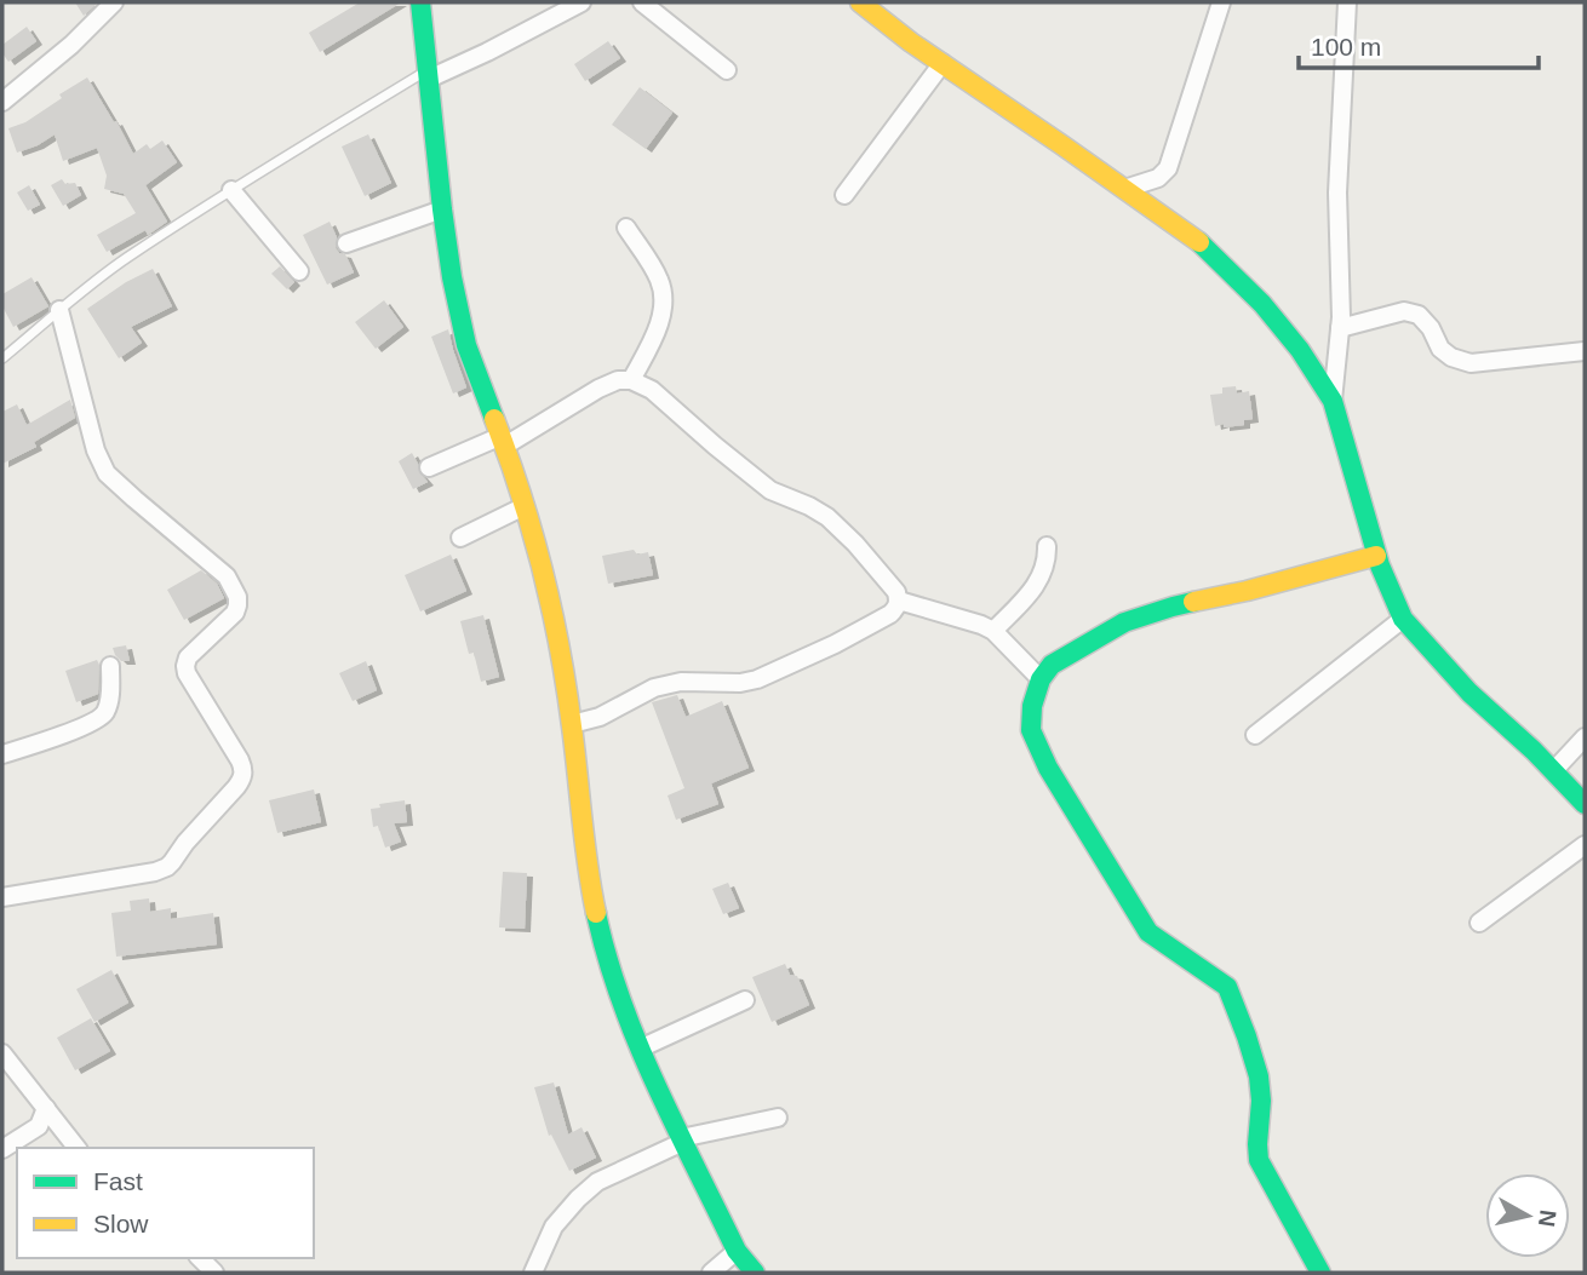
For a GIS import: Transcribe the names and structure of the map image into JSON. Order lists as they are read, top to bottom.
{
  "legend": ["Fast", "Slow"],
  "scale_bar": "100 m",
  "north": "right"
}
